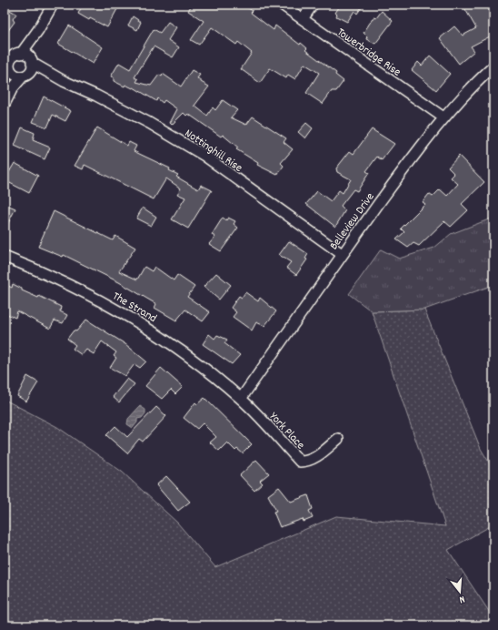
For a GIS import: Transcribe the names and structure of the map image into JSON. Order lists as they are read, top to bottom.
{
  "streets": {
    "street": [
      "Towerbridge Rise",
      "Nottinghill Rise",
      "Belleview Drive",
      "The Strand",
      "York Place"
    ]
  },
  "crossings": [
    ["Towerbridge Rise", "Belleview Drive"],
    ["Nottinghill Rise", "Belleview Drive"],
    ["Belleview Drive", "The Strand"],
    ["Belleview Drive", "York Place"],
    ["The Strand", "York Place"]
  ],
  "north": "bottom"
}
